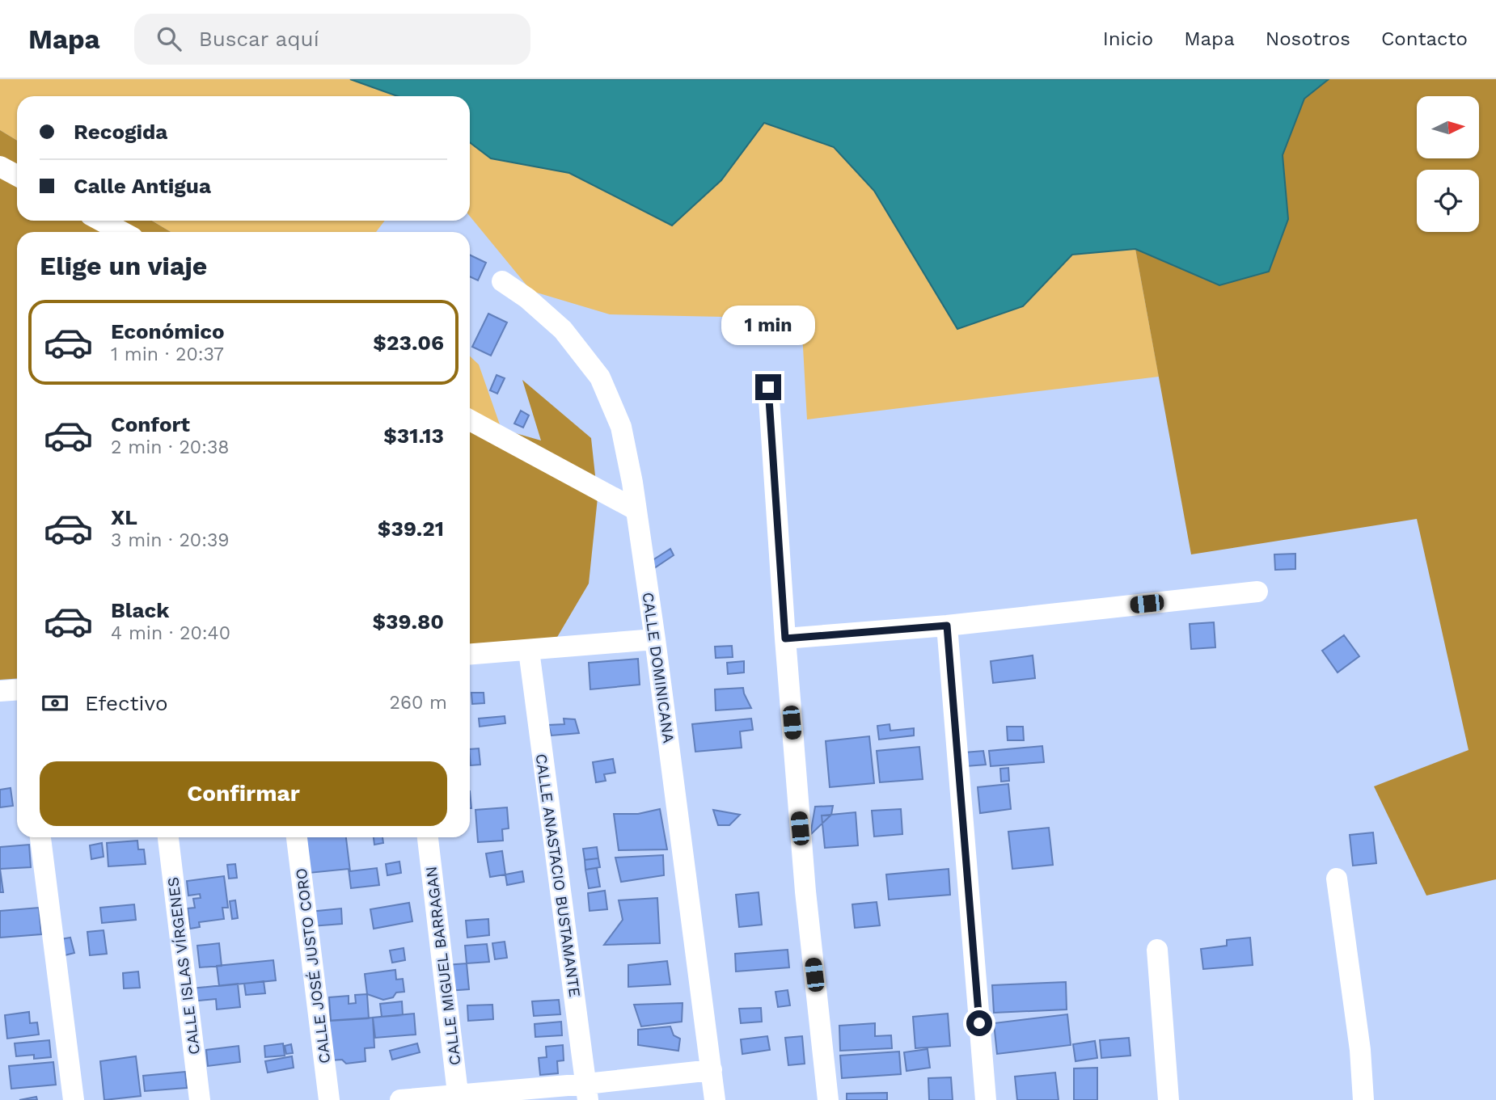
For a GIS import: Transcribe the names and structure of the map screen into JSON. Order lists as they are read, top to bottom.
{
  "streets": {
    "street": [
      "CALLE DOMINICANA",
      "CALLE ANASTACIO BUSTAMANTE",
      "CALLE ISLAS VÍRGENES",
      "CALLE JOSÉ JUSTO CORO",
      "CALLE MIGUEL BARRAGAN"
    ]
  },
  "north": "right",
  "page": {
    "header": "Mapa",
    "search": "Buscar aquí",
    "nav": [
      "Inicio",
      "Mapa",
      "Nosotros",
      "Contacto"
    ],
    "banner": ["Recogida", "Calle Antigua"],
    "heading": "Elige un viaje",
    "list": [
      {
        "name": "Económico",
        "note": "1 min · 20:37",
        "value": "$23.06"
      },
      {
        "name": "Confort",
        "note": "2 min · 20:38",
        "value": "$31.13"
      },
      {
        "name": "XL",
        "note": "3 min · 20:39",
        "value": "$39.21"
      },
      {
        "name": "Black",
        "note": "4 min · 20:40",
        "value": "$39.80"
      }
    ],
    "bubble": "1 min",
    "pay": ["Efectivo", "260 m"],
    "buttons": "Confirmar"
  }
}
